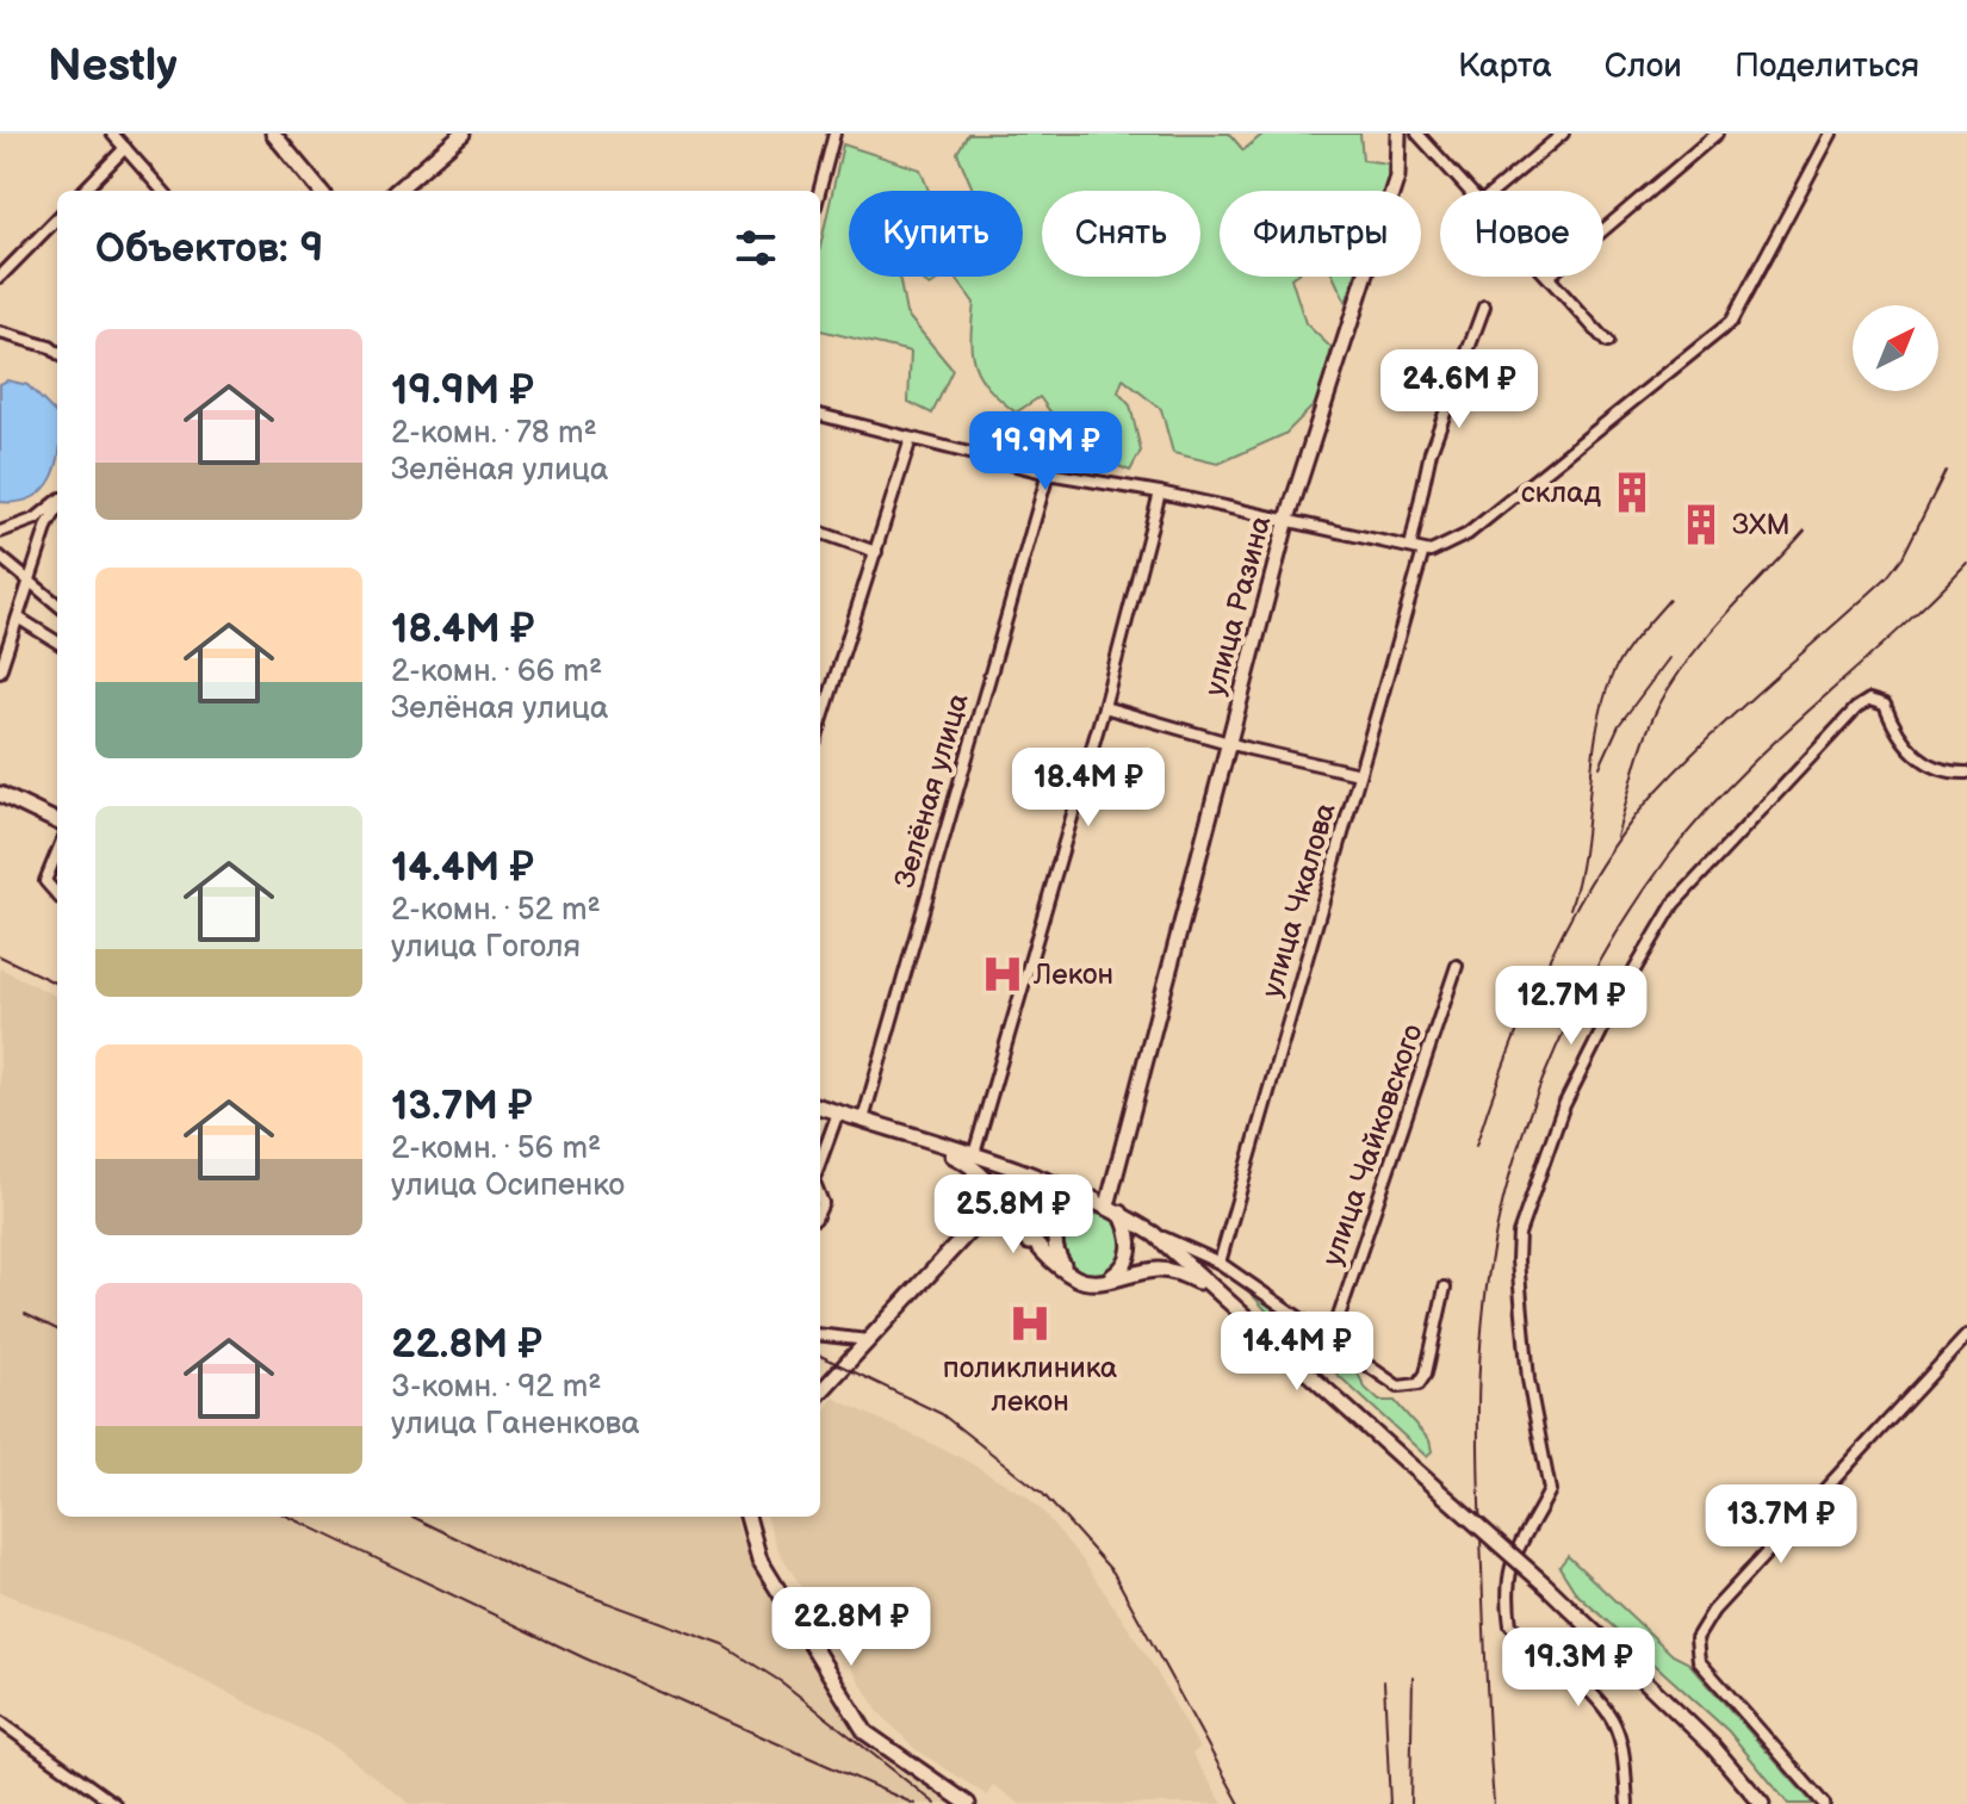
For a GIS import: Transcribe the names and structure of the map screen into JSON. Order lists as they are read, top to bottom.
{
  "streets": {
    "street": [
      "улица Разина",
      "Зелёная улица",
      "улица Чкалова",
      "улица Чайковского"
    ]
  },
  "places": {
    "building": ["склад", "ЗХМ"],
    "hospital": ["Лекон", "поликлиника лекон"]
  },
  "north": "top right",
  "page": {
    "header": "Nestly",
    "nav": ["Карта", "Слои", "Поделиться"],
    "chip": [
      "Купить",
      "Снять",
      "Фильтры",
      "Новое"
    ],
    "heading": "Объектов: 9",
    "list": [
      {
        "name": "19.9M ₽",
        "note": "2-комн. · 78 m² · Зелёная улица"
      },
      {
        "name": "18.4M ₽",
        "note": "2-комн. · 66 m² · Зелёная улица"
      },
      {
        "name": "14.4M ₽",
        "note": "2-комн. · 52 m² · улица Гоголя"
      },
      {
        "name": "13.7M ₽",
        "note": "2-комн. · 56 m² · улица Осипенко"
      },
      {
        "name": "22.8M ₽",
        "note": "3-комн. · 92 m² · улица Ганенкова"
      }
    ],
    "price": [
      "24.6M ₽",
      "19.9M ₽",
      "18.4M ₽",
      "12.7M ₽",
      "25.8M ₽",
      "14.4M ₽",
      "13.7M ₽",
      "22.8M ₽",
      "19.3M ₽"
    ]
  }
}
